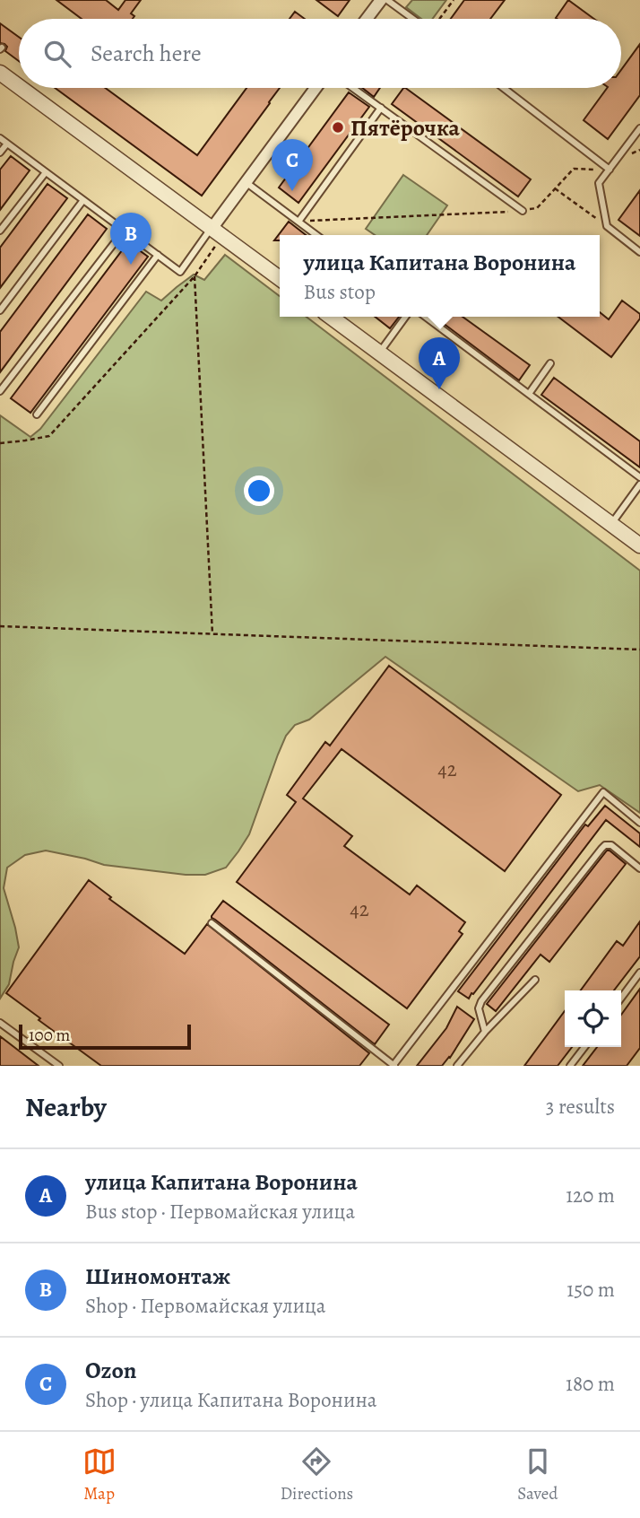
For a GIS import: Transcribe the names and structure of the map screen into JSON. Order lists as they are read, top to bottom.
{
  "places": ["Пятёрочка"],
  "house_numbers": ["42", "42"],
  "scale_bar": "100 m",
  "page": {
    "search": "Search here",
    "pins": ["C", "B", "A"],
    "popup": ["улица Капитана Воронина", "Bus stop"],
    "scale": "100 m",
    "heading": ["Nearby", "3 results"],
    "list": [
      {
        "mark": "A",
        "name": "улица Капитана Воронина",
        "note": "Bus stop · Первомайская улица",
        "value": "120 m"
      },
      {
        "mark": "B",
        "name": "Шиномонтаж",
        "note": "Shop · Первомайская улица",
        "value": "150 m"
      },
      {
        "mark": "C",
        "name": "Ozon",
        "note": "Shop · улица Капитана Воронина",
        "value": "180 m"
      }
    ],
    "nav": ["Map", "Directions", "Saved"]
  }
}
